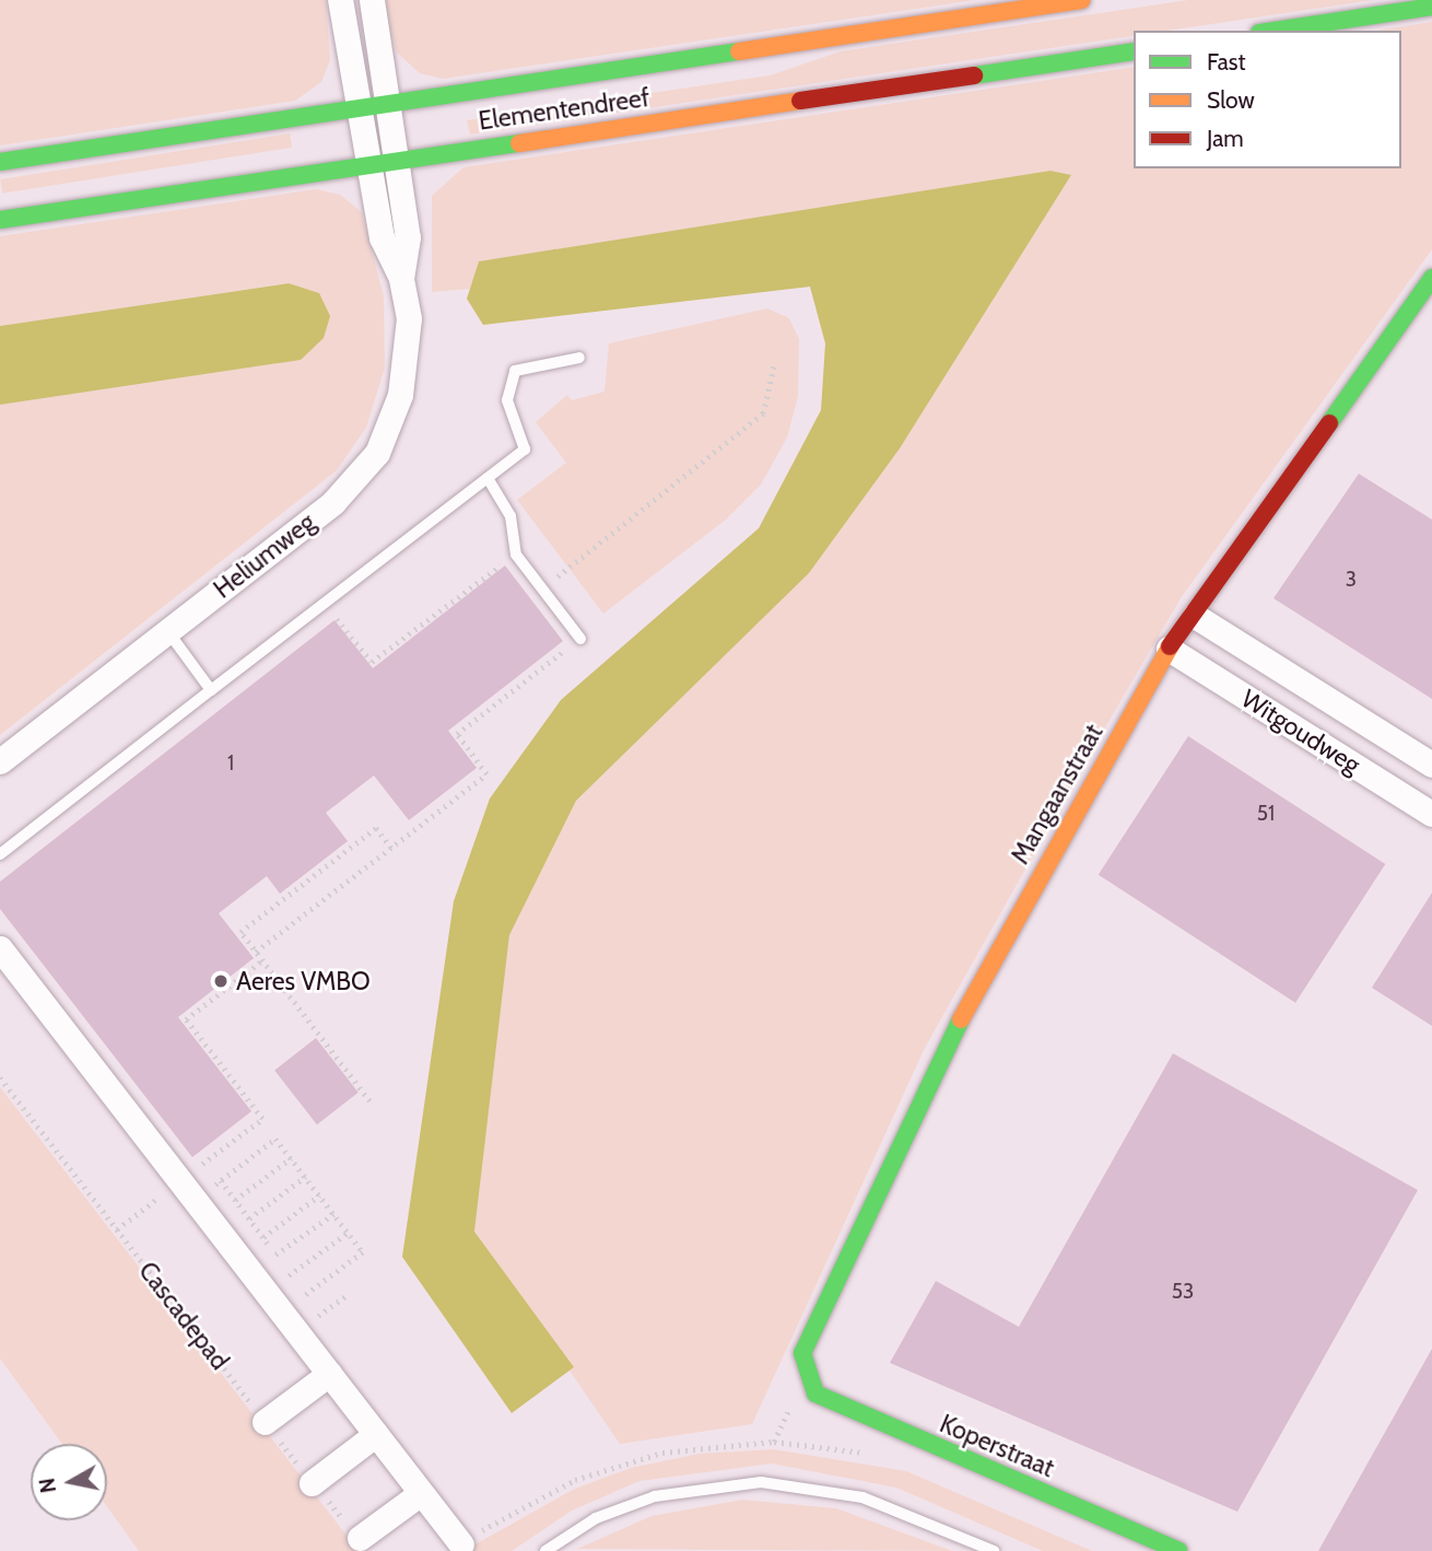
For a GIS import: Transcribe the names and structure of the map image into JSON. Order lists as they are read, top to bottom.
{
  "streets": {
    "main road": ["Elementendreef", "Mangaanstraat", "Koperstraat"],
    "street": ["Heliumweg", "Witgoudweg"],
    "path": ["Cascadepad"]
  },
  "crossings": [
    ["Elementendreef", "Heliumweg"],
    ["Witgoudweg", "Mangaanstraat"],
    ["Mangaanstraat", "Koperstraat"]
  ],
  "places": ["Aeres VMBO"],
  "house_numbers": [
    "3",
    "1",
    "51",
    "53"
  ],
  "legend": ["Fast", "Slow", "Jam"],
  "north": "left"
}
